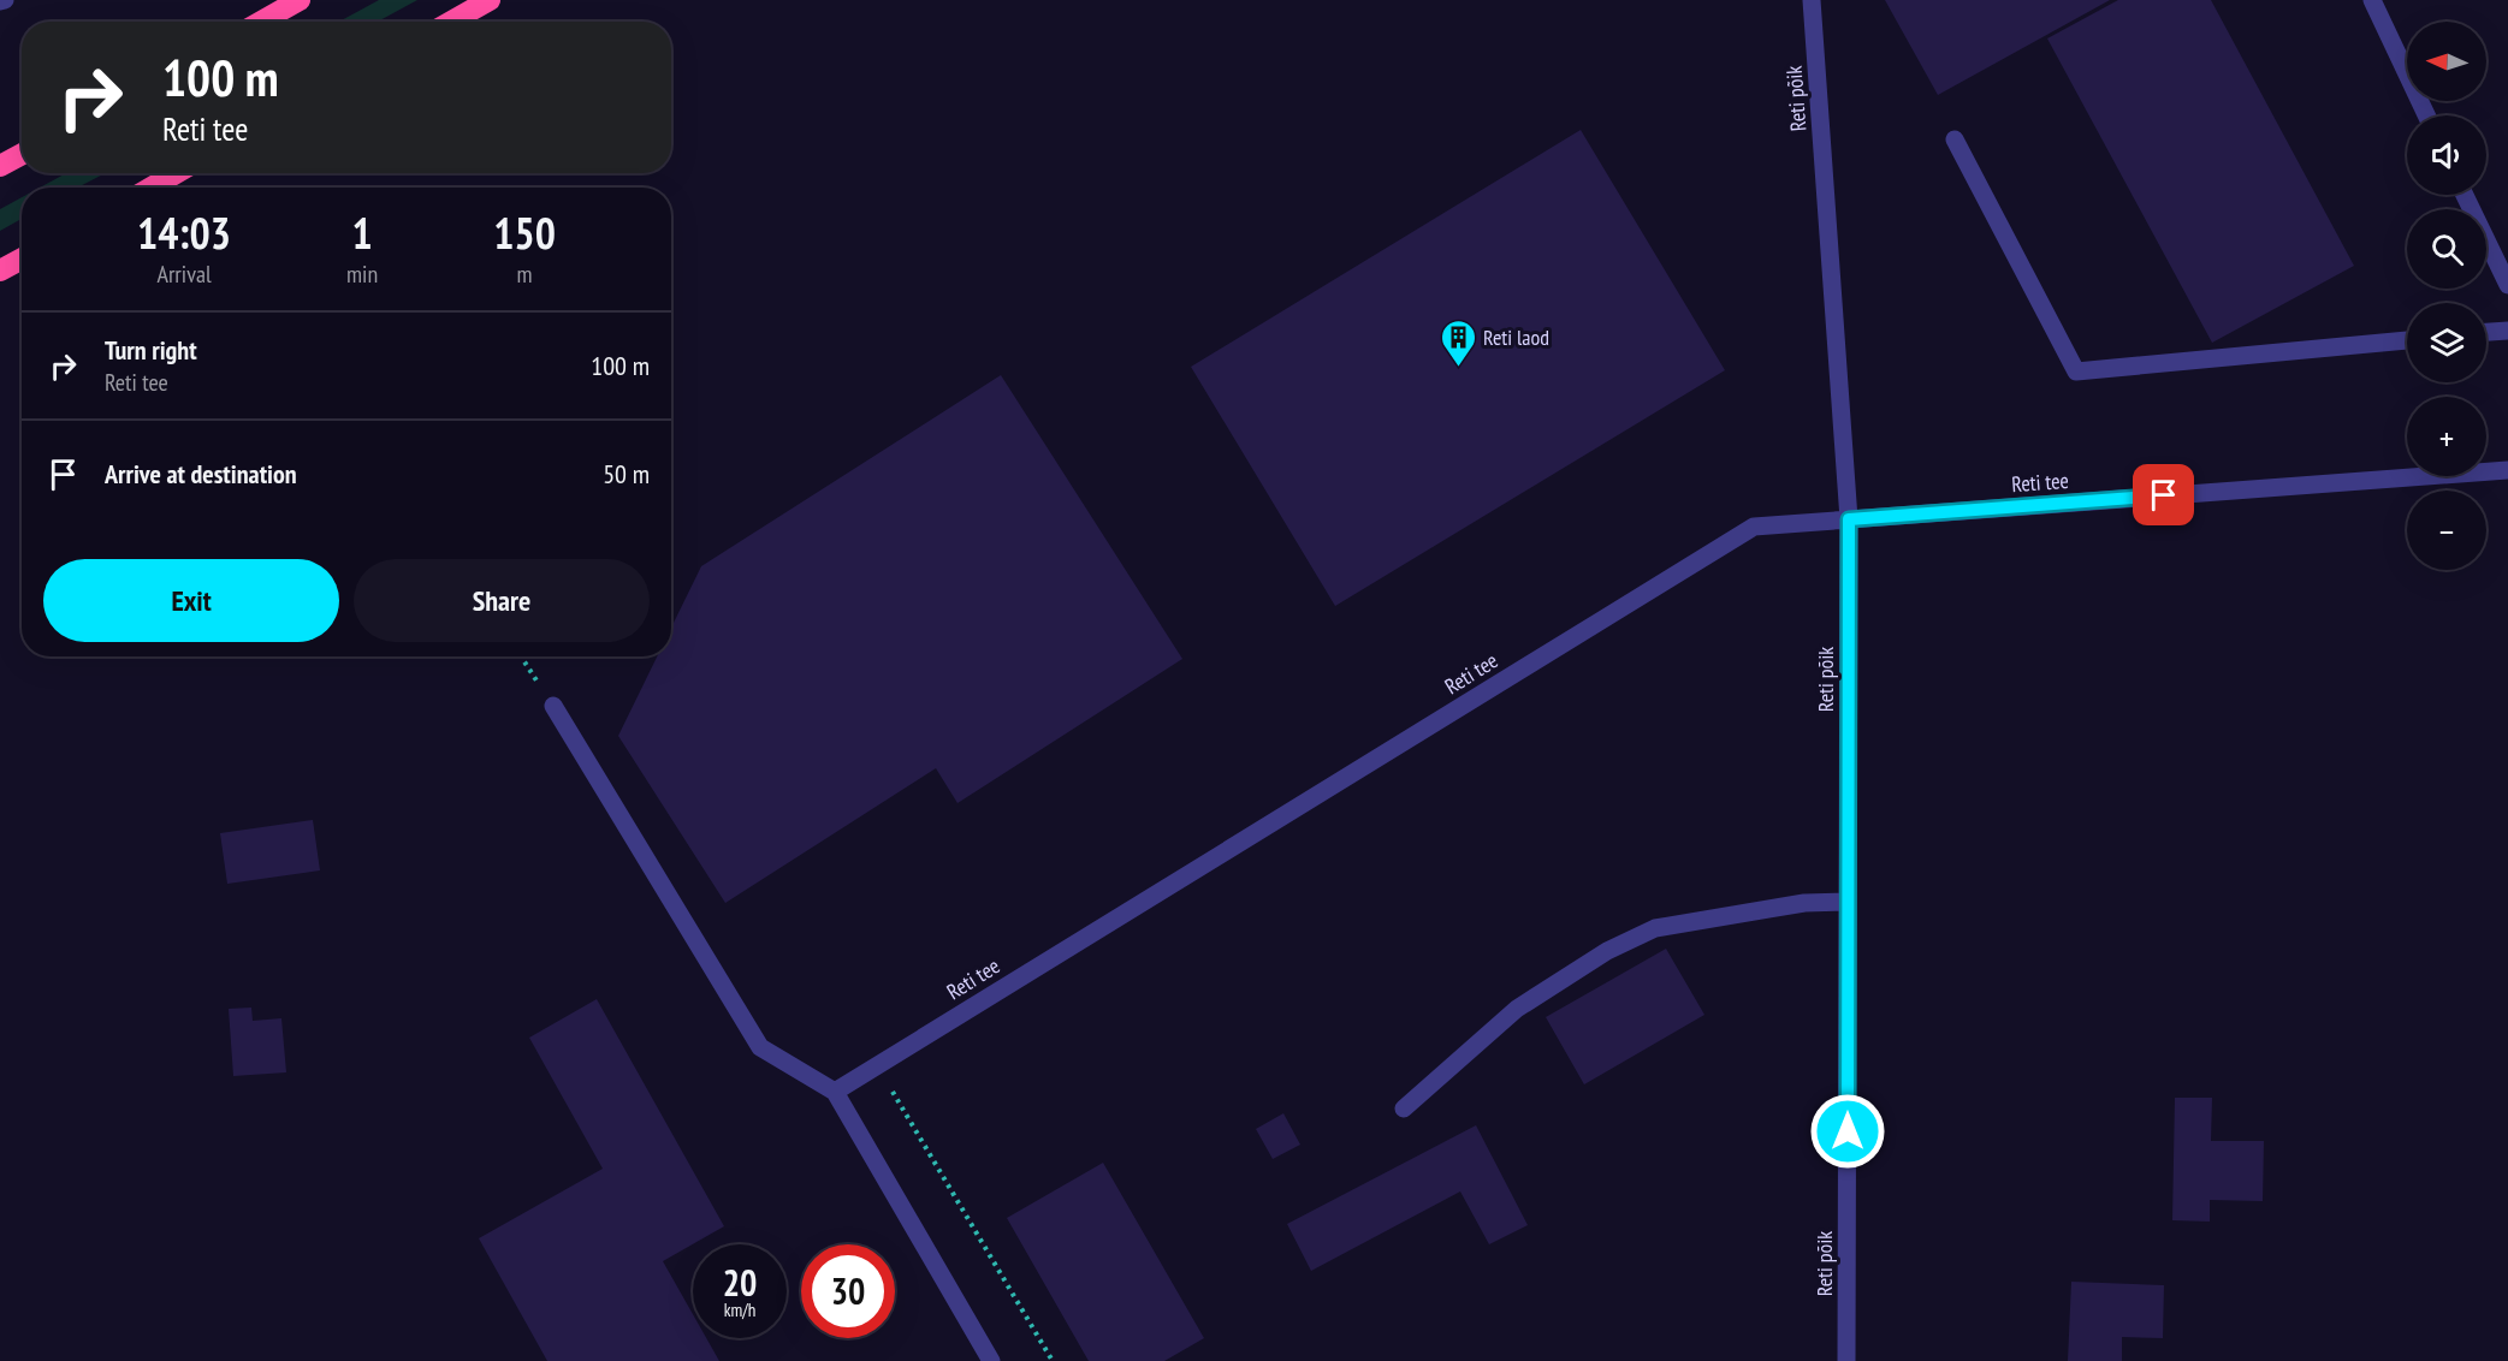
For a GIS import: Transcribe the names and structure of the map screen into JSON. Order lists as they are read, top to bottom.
{
  "streets": {
    "street": ["Reti põik", "Reti tee"]
  },
  "crossings": [
    ["Reti põik", "Reti tee"]
  ],
  "places": {
    "building": ["Reti laod"]
  },
  "north": "left",
  "page": {
    "map_buttons": ["+", "−"],
    "turn": ["100 m", "Reti tee"],
    "eta": [
      "14:03",
      "Arrival",
      "1",
      "min",
      "150",
      "m"
    ],
    "list": [
      {
        "name": "Turn right",
        "note": "Reti tee",
        "value": "100 m"
      },
      {
        "name": "Arrive at destination",
        "value": "50 m"
      }
    ],
    "buttons": ["Exit", "Share"],
    "speed": "20 km/h",
    "limit": "30"
  }
}
